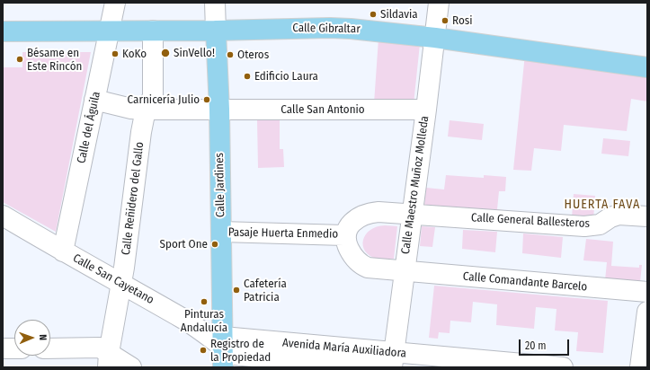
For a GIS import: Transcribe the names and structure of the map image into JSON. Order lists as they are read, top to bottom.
{
  "streets": {
    "main road": ["Calle Gibraltar", "Calle Jardines"],
    "street": [
      "Calle San Antonio",
      "Calle del Águila",
      "Calle Maestro Muñoz Molleda",
      "Calle Reñidero del Gallo",
      "Calle General Ballesteros",
      "Pasaje Huerta Enmedio",
      "Calle San Cayetano",
      "Calle Comandante Barcelo",
      "Avenida María Auxiliadora"
    ]
  },
  "crossings": [
    ["Calle Gibraltar", "Calle del Águila"],
    ["Calle Gibraltar", "Calle Jardines"],
    ["Calle Gibraltar", "Calle Maestro Muñoz Molleda"],
    ["Calle Gibraltar", "Calle Reñidero del Gallo"],
    ["Calle San Antonio", "Calle del Águila"],
    ["Calle San Antonio", "Calle Jardines"],
    ["Calle San Antonio", "Calle Maestro Muñoz Molleda"],
    ["Calle San Antonio", "Calle Reñidero del Gallo"],
    ["Calle del Águila", "Calle San Cayetano"],
    ["Calle Jardines", "Pasaje Huerta Enmedio"],
    ["Calle Jardines", "Calle San Cayetano"],
    ["Calle Jardines", "Avenida María Auxiliadora"],
    ["Calle Maestro Muñoz Molleda", "Calle General Ballesteros"],
    ["Calle Maestro Muñoz Molleda", "Pasaje Huerta Enmedio"],
    ["Calle Maestro Muñoz Molleda", "Calle Comandante Barcelo"],
    ["Calle Maestro Muñoz Molleda", "Avenida María Auxiliadora"],
    ["Calle Reñidero del Gallo", "Calle San Cayetano"],
    ["Calle General Ballesteros", "Pasaje Huerta Enmedio"],
    ["Pasaje Huerta Enmedio", "Calle Comandante Barcelo"],
    ["Calle San Cayetano", "Avenida María Auxiliadora"]
  ],
  "districts": ["HUERTA FAVA"],
  "places": [
    "Sildavia",
    "Rosi",
    "SinVello!",
    "KoKo",
    "Oteros",
    "Bésame en Este Rincón",
    "Edificio Laura",
    "Carnicería Julio",
    "Sport One",
    "Cafetería Patricia",
    "Pinturas Andalucía",
    "Registro de la Propiedad"
  ],
  "scale_bar": "20 m",
  "north": "right"
}
